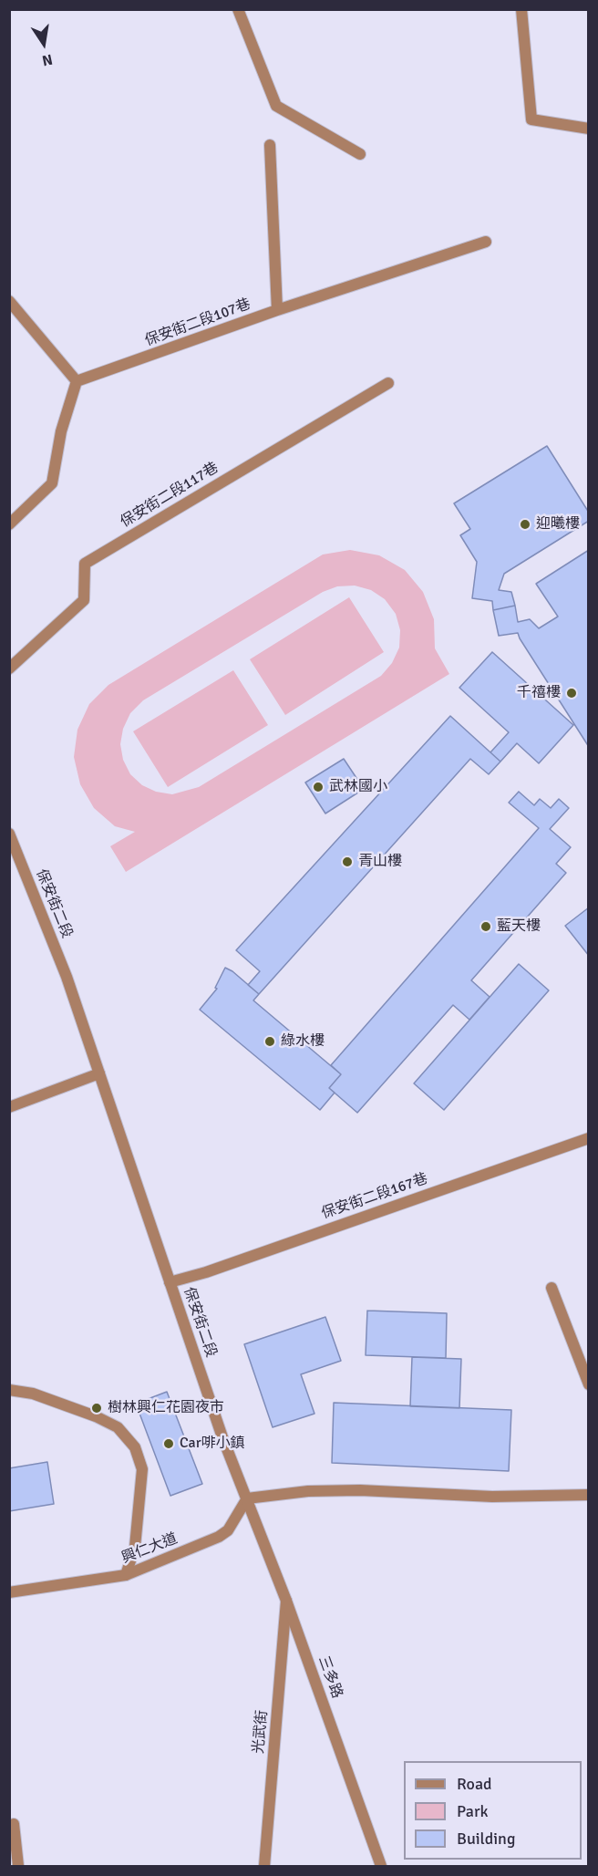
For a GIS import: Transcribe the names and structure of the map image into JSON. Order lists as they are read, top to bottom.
{
  "streets": {
    "street": [
      "保安街二段107巷",
      "保安街二段117巷",
      "保安街二段",
      "保安街二段167巷",
      "興仁大道",
      "三多路",
      "光武街"
    ]
  },
  "crossings": [
    ["保安街二段", "保安街二段167巷"],
    ["保安街二段", "興仁大道"],
    ["保安街二段", "三多路"],
    ["興仁大道", "三多路"],
    ["三多路", "光武街"]
  ],
  "places": [
    "迎曦樓",
    "千禧樓",
    "武林國小",
    "青山樓",
    "藍天樓",
    "綠水樓",
    "樹林興仁花園夜市",
    "Car啡小鎮"
  ],
  "legend": ["Road", "Park", "Building"],
  "north": "bottom"
}
